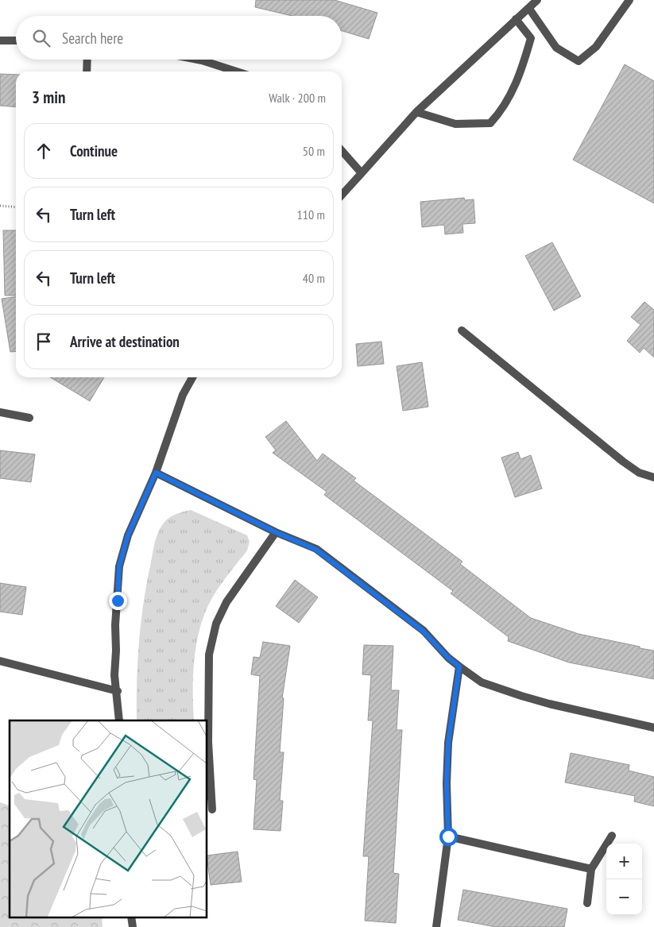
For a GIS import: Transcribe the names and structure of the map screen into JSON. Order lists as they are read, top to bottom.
{
  "page": {
    "search": "Search here",
    "heading": ["3 min", "Walk · 200 m"],
    "list": [
      ["Continue", "50 m"],
      ["Turn left", "110 m"],
      ["Turn left", "40 m"],
      "Arrive at destination"
    ],
    "map_buttons": ["+", "−"]
  }
}
